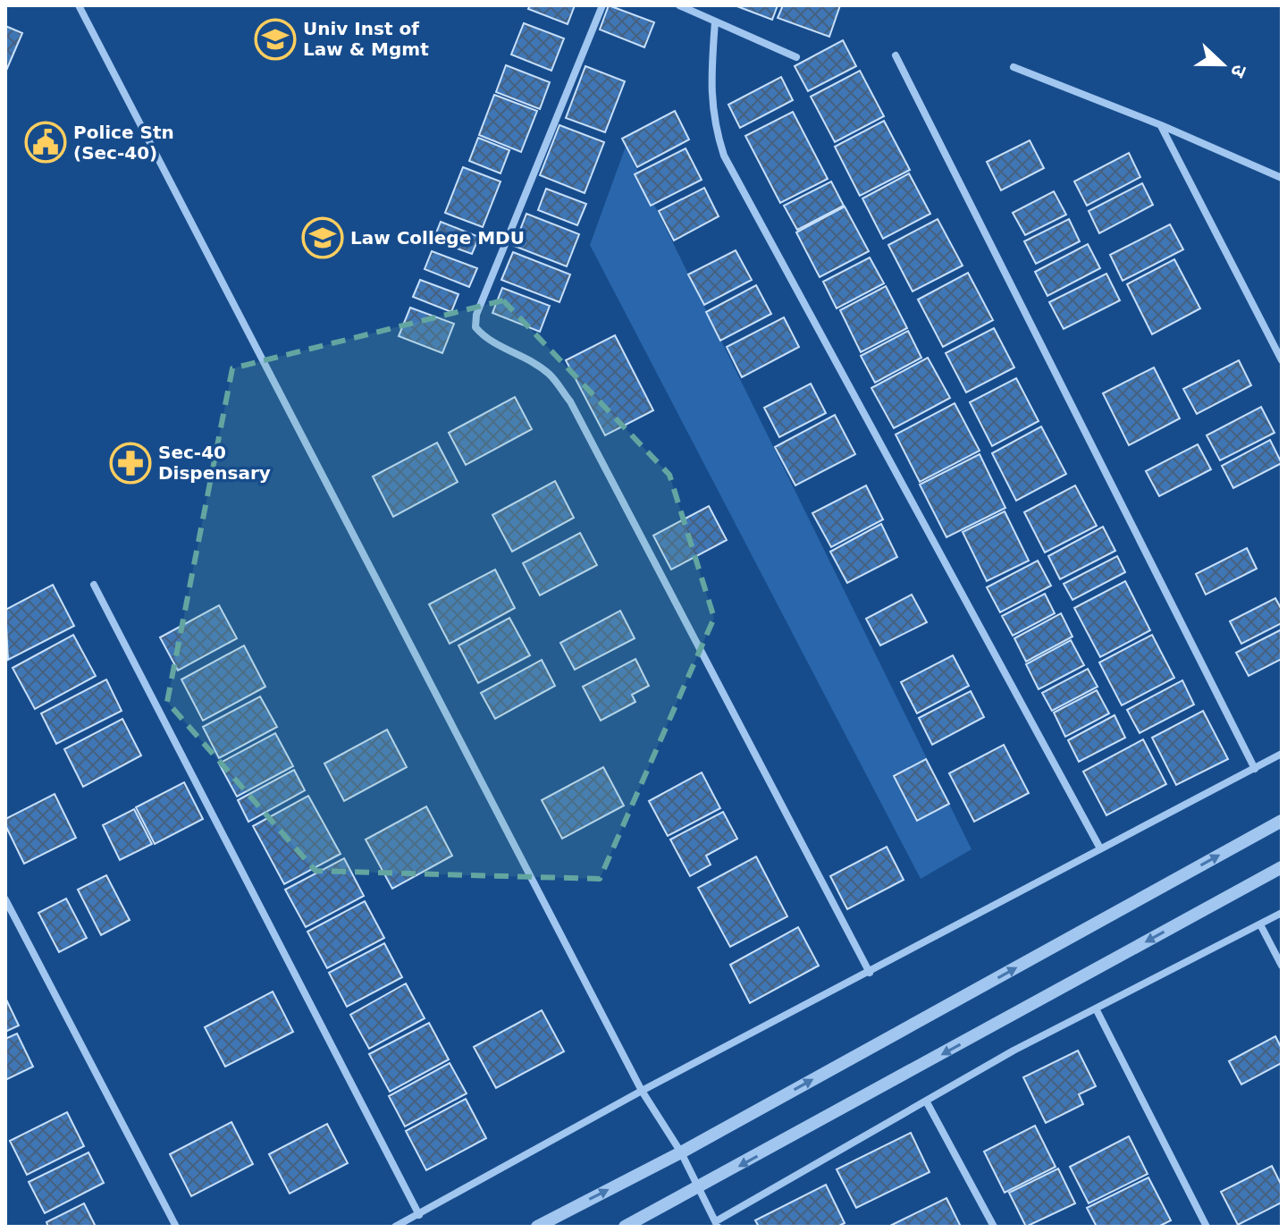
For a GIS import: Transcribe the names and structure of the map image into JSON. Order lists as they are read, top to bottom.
{
  "places": {
    "school or university": ["Univ Inst of Law & Mgmt", "Law College MDU"],
    "public building": ["Police Stn (Sec-40)"],
    "pharmacy": ["Sec-40 Dispensary"]
  },
  "north": "right"
}
